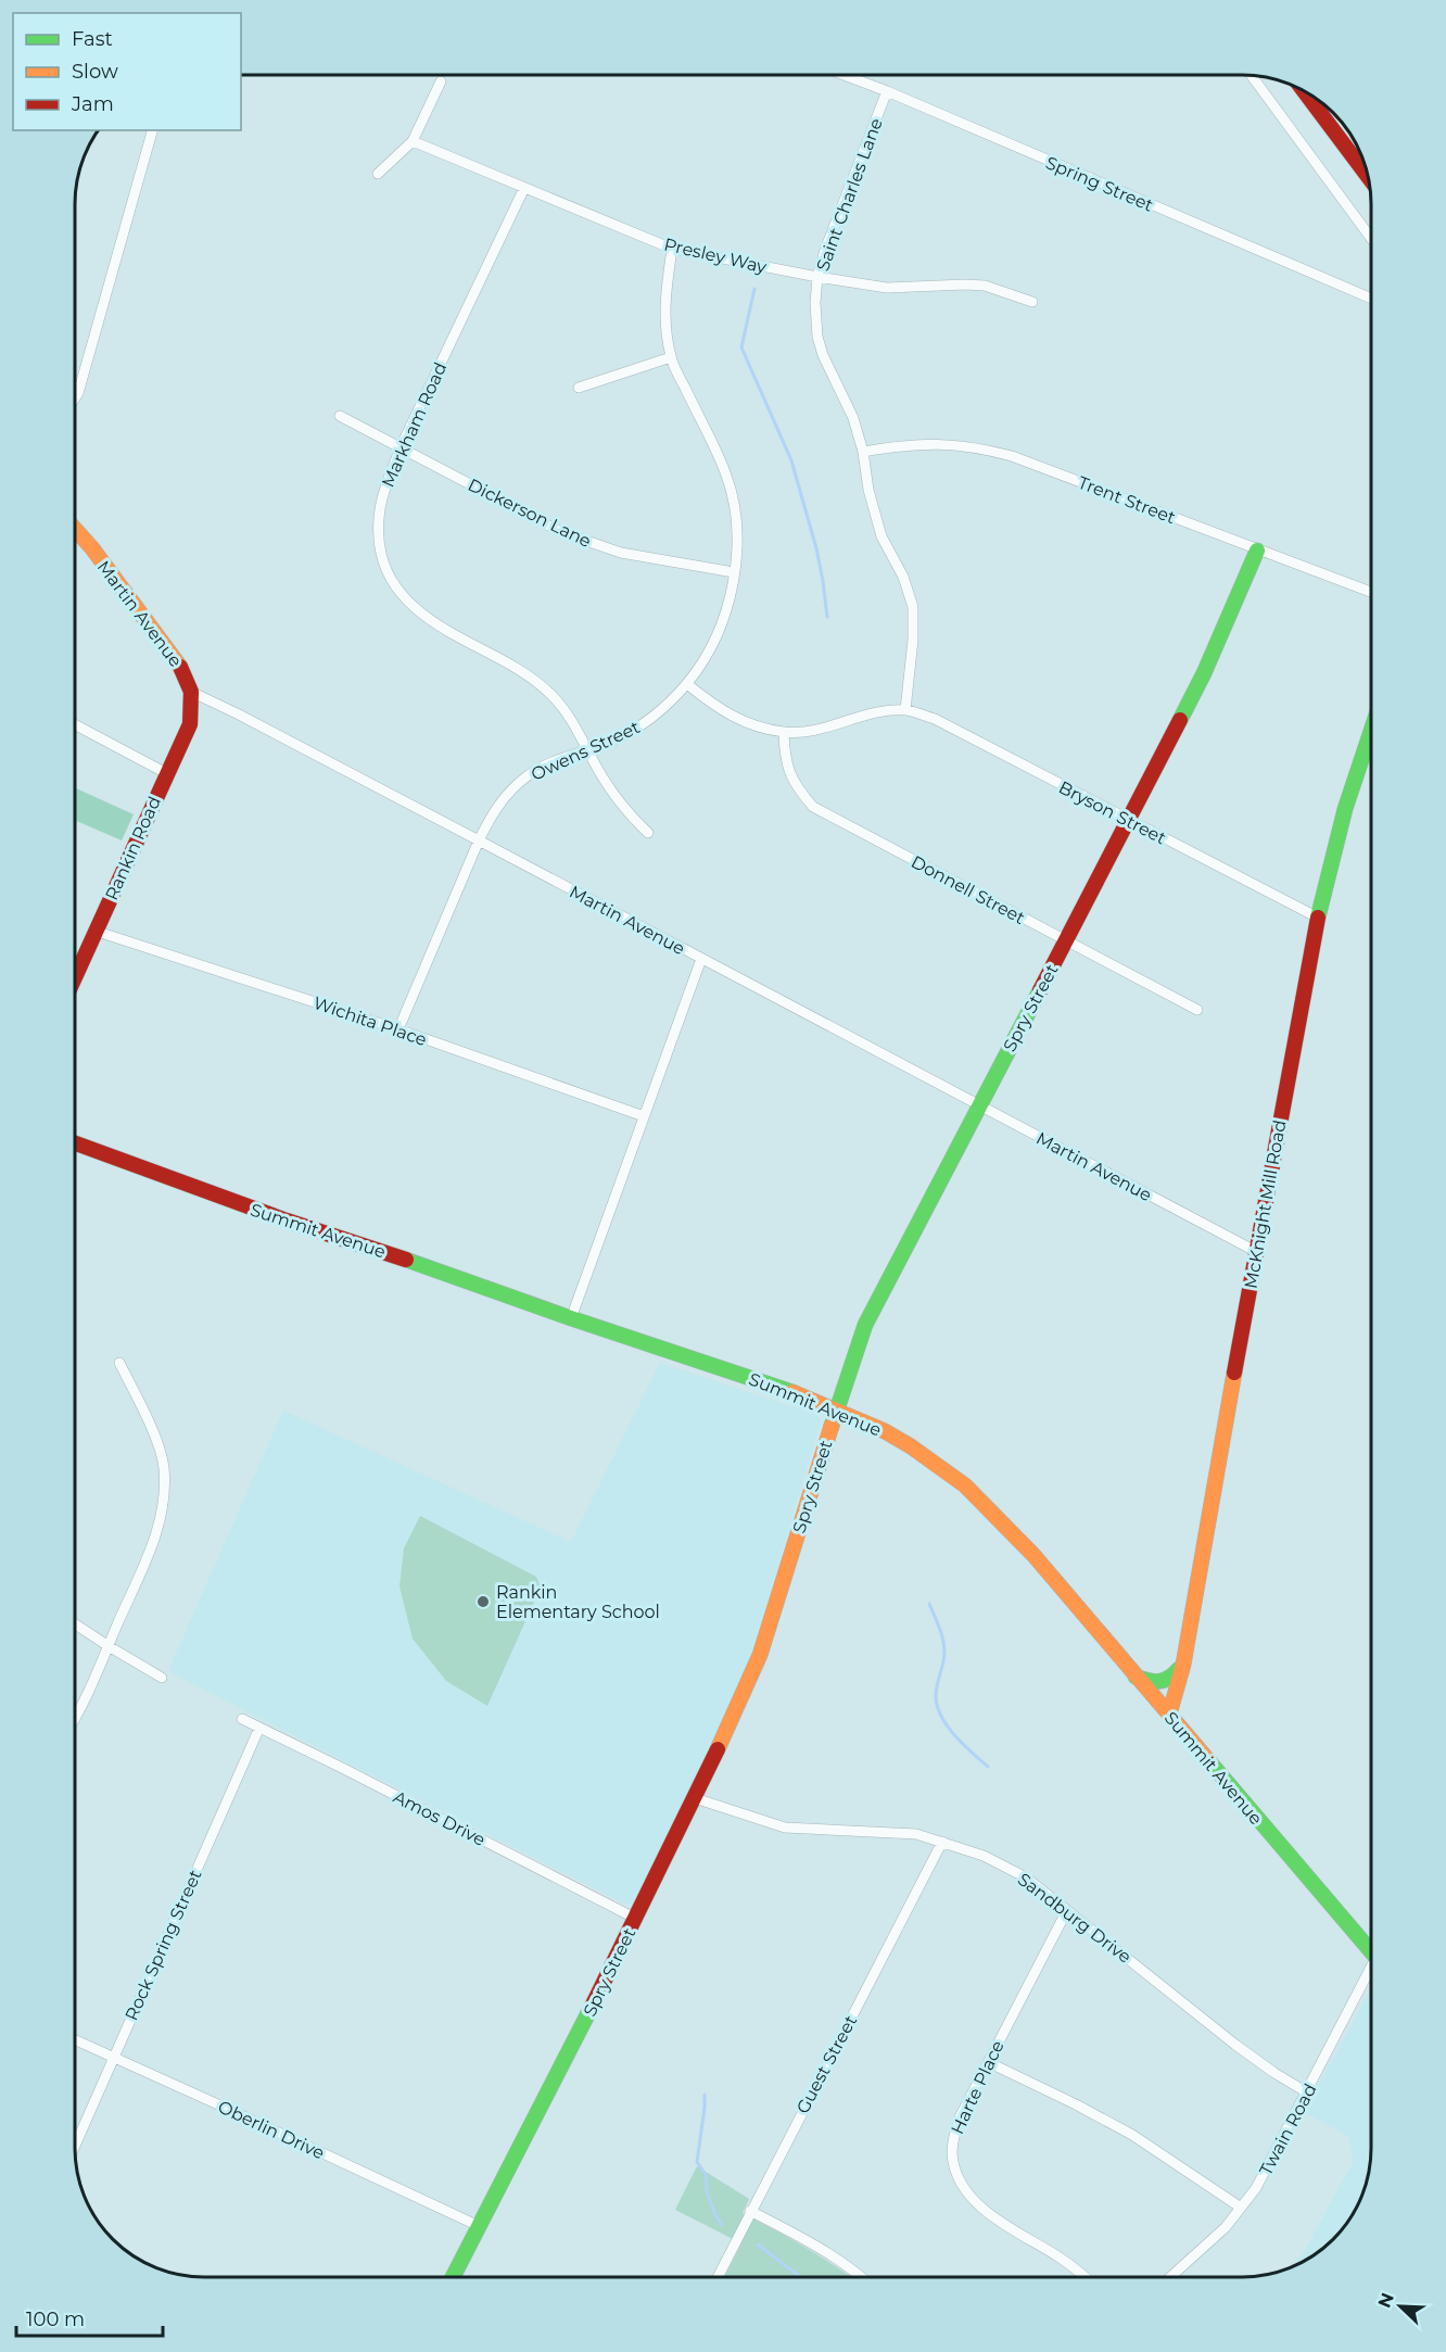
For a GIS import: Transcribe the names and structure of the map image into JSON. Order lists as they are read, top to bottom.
{
  "streets": {
    "main road": [
      "Martin Avenue",
      "Rankin Road",
      "Spry Street",
      "McKnight Mill Road",
      "Summit Avenue"
    ],
    "street": [
      "Spring Street",
      "Saint Charles Lane",
      "Presley Way",
      "Markham Road",
      "Trent Street",
      "Dickerson Lane",
      "Owens Street",
      "Bryson Street",
      "Donnell Street",
      "Wichita Place",
      "Amos Drive",
      "Sandburg Drive",
      "Rock Spring Street",
      "Guest Street",
      "Harte Place",
      "Oberlin Drive",
      "Twain Road"
    ]
  },
  "crossings": [
    ["Spring Street", "Saint Charles Lane"],
    ["Saint Charles Lane", "Presley Way"],
    ["Saint Charles Lane", "Trent Street"],
    ["Saint Charles Lane", "Bryson Street"],
    ["Presley Way", "Markham Road"],
    ["Presley Way", "Owens Street"],
    ["Markham Road", "Dickerson Lane"],
    ["Markham Road", "Owens Street"],
    ["Trent Street", "Spry Street"],
    ["Dickerson Lane", "Owens Street"],
    ["Martin Avenue", "Owens Street"],
    ["Martin Avenue", "Rankin Road"],
    ["Martin Avenue", "Spry Street"],
    ["Martin Avenue", "McKnight Mill Road"],
    ["Owens Street", "Wichita Place"],
    ["Bryson Street", "Spry Street"],
    ["Bryson Street", "McKnight Mill Road"],
    ["Rankin Road", "Wichita Place"],
    ["Donnell Street", "Spry Street"],
    ["Spry Street", "Summit Avenue"],
    ["Spry Street", "Amos Drive"],
    ["Spry Street", "Sandburg Drive"],
    ["Spry Street", "Oberlin Drive"],
    ["McKnight Mill Road", "Summit Avenue"],
    ["Amos Drive", "Rock Spring Street"],
    ["Sandburg Drive", "Guest Street"],
    ["Sandburg Drive", "Harte Place"],
    ["Sandburg Drive", "Twain Road"],
    ["Rock Spring Street", "Oberlin Drive"]
  ],
  "places": ["Rankin Elementary School"],
  "legend": ["Fast", "Slow", "Jam"],
  "scale_bar": "100 m",
  "north": "top left"
}
